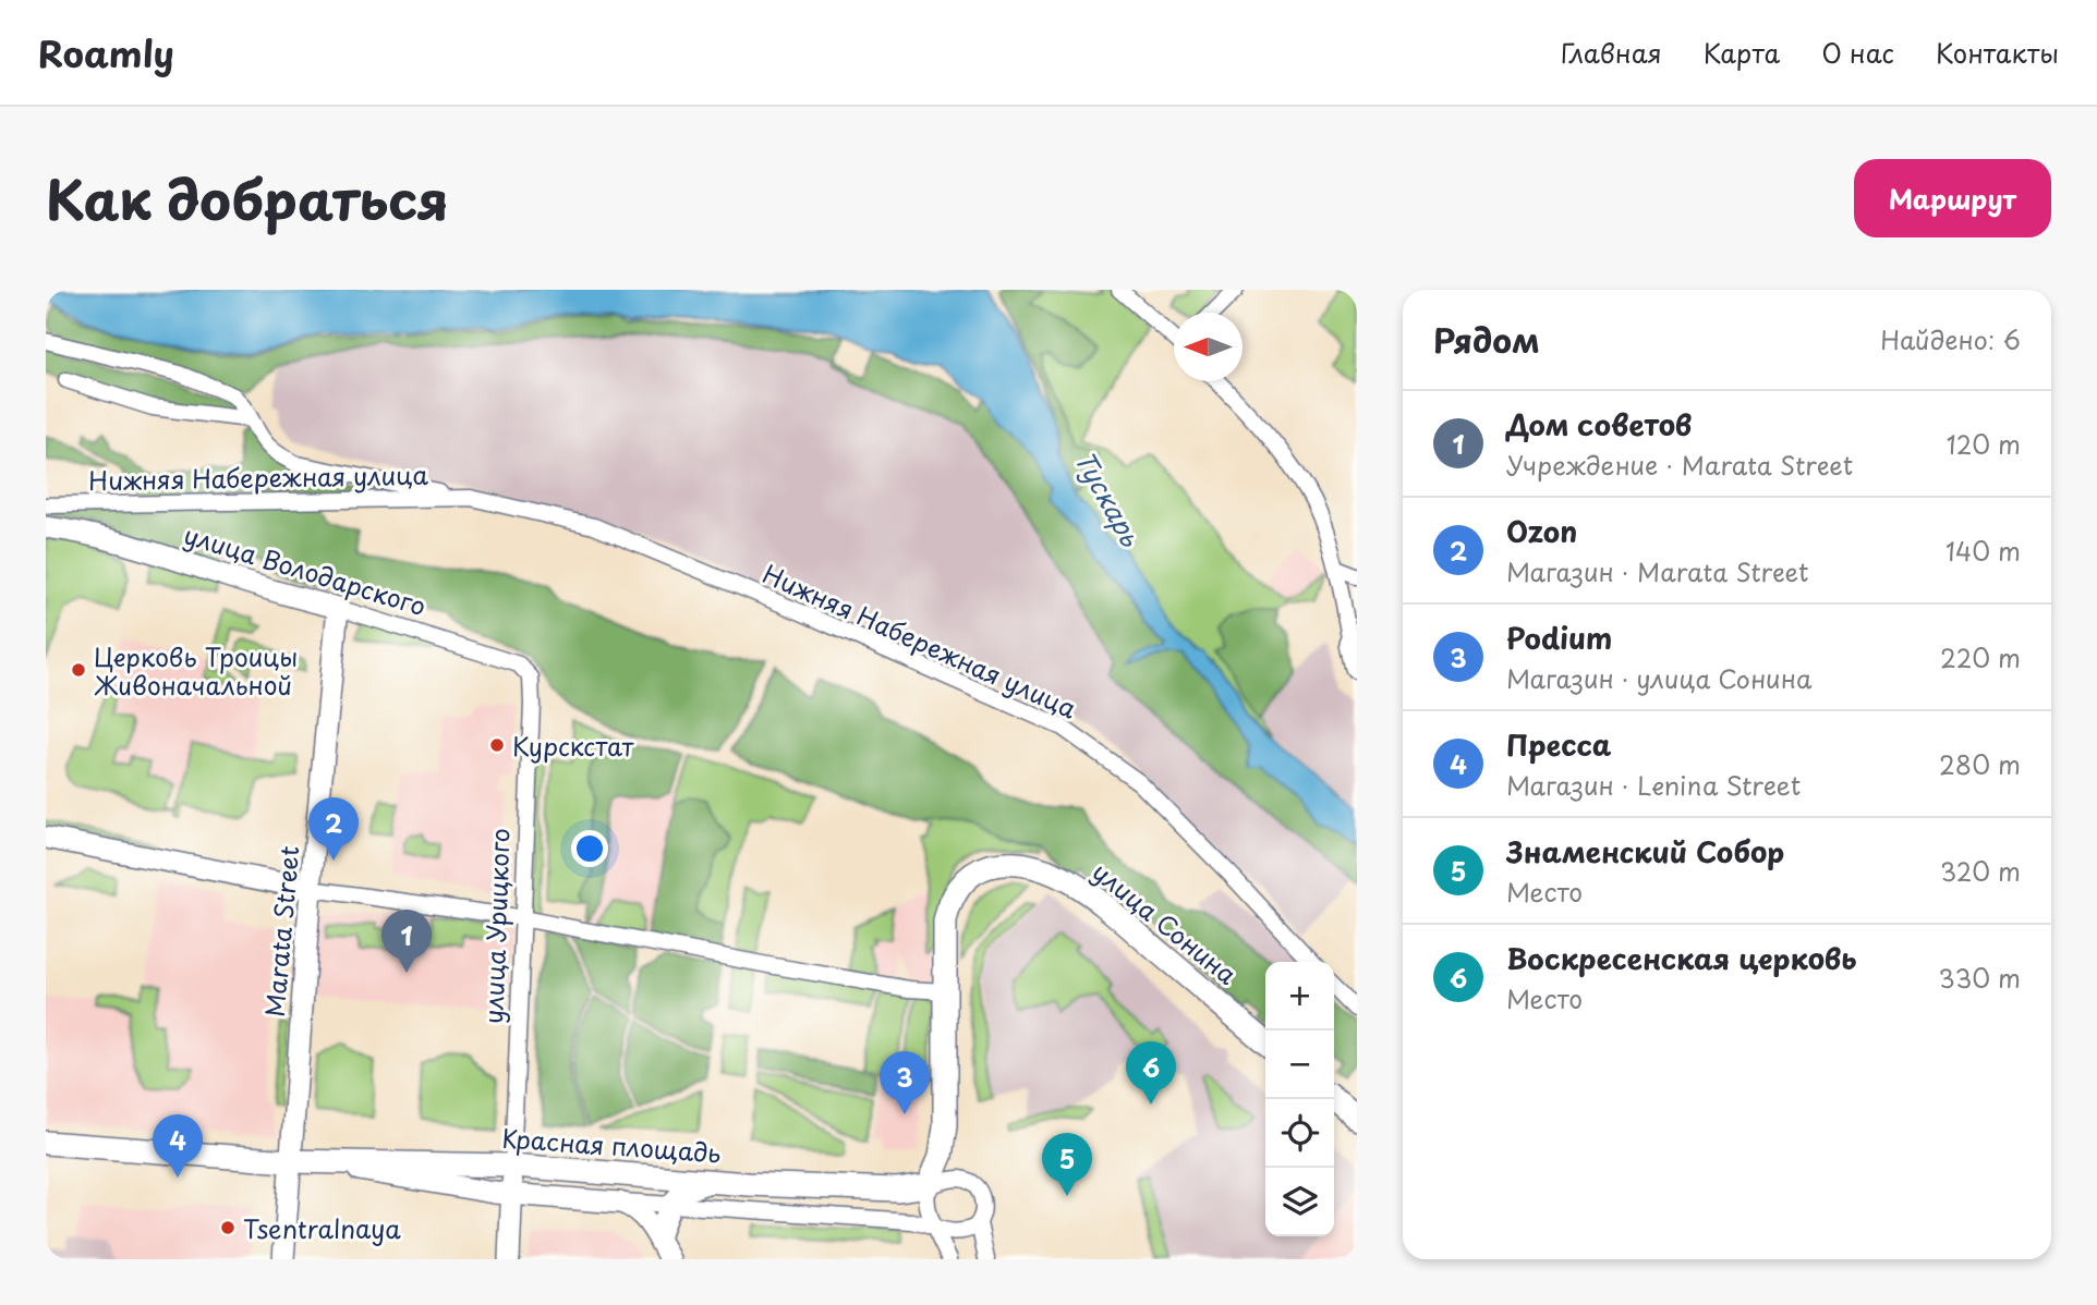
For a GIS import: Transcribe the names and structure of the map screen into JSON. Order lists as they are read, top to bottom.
{
  "streets": {
    "main road": ["улица Сонина", "Красная площадь"],
    "street": [
      "Нижняя Набережная улица",
      "улица Володарского",
      "улица Урицкого",
      "Marata Street"
    ]
  },
  "crossings": [
    ["улица Володарского", "улица Урицкого"],
    ["улица Володарского", "Marata Street"],
    ["улица Сонина", "Красная площадь"],
    ["улица Урицкого", "Красная площадь"],
    ["Marata Street", "Красная площадь"]
  ],
  "water": ["Тускарь"],
  "places": ["Церковь Троицы Живоначальной", "Курскстат", "Tsentralnaya"],
  "north": "left",
  "page": {
    "header": "Roamly",
    "nav": [
      "Главная",
      "Карта",
      "О нас",
      "Контакты"
    ],
    "title": "Как добраться",
    "buttons": "Маршрут",
    "heading": ["Рядом", "Найдено: 6"],
    "list": [
      {
        "mark": "1",
        "name": "Дом советов",
        "note": "Учреждение · Marata Street",
        "value": "120 m"
      },
      {
        "mark": "2",
        "name": "Ozon",
        "note": "Магазин · Marata Street",
        "value": "140 m"
      },
      {
        "mark": "3",
        "name": "Podium",
        "note": "Магазин · улица Сонина",
        "value": "220 m"
      },
      {
        "mark": "4",
        "name": "Пресса",
        "note": "Магазин · Lenina Street",
        "value": "280 m"
      },
      {
        "mark": "5",
        "name": "Знаменский Собор",
        "note": "Место",
        "value": "320 m"
      },
      {
        "mark": "6",
        "name": "Воскресенская церковь",
        "note": "Место",
        "value": "330 m"
      }
    ],
    "pins": [
      "2",
      "1",
      "6",
      "3",
      "4",
      "5"
    ],
    "map_buttons": ["+", "−"]
  }
}
